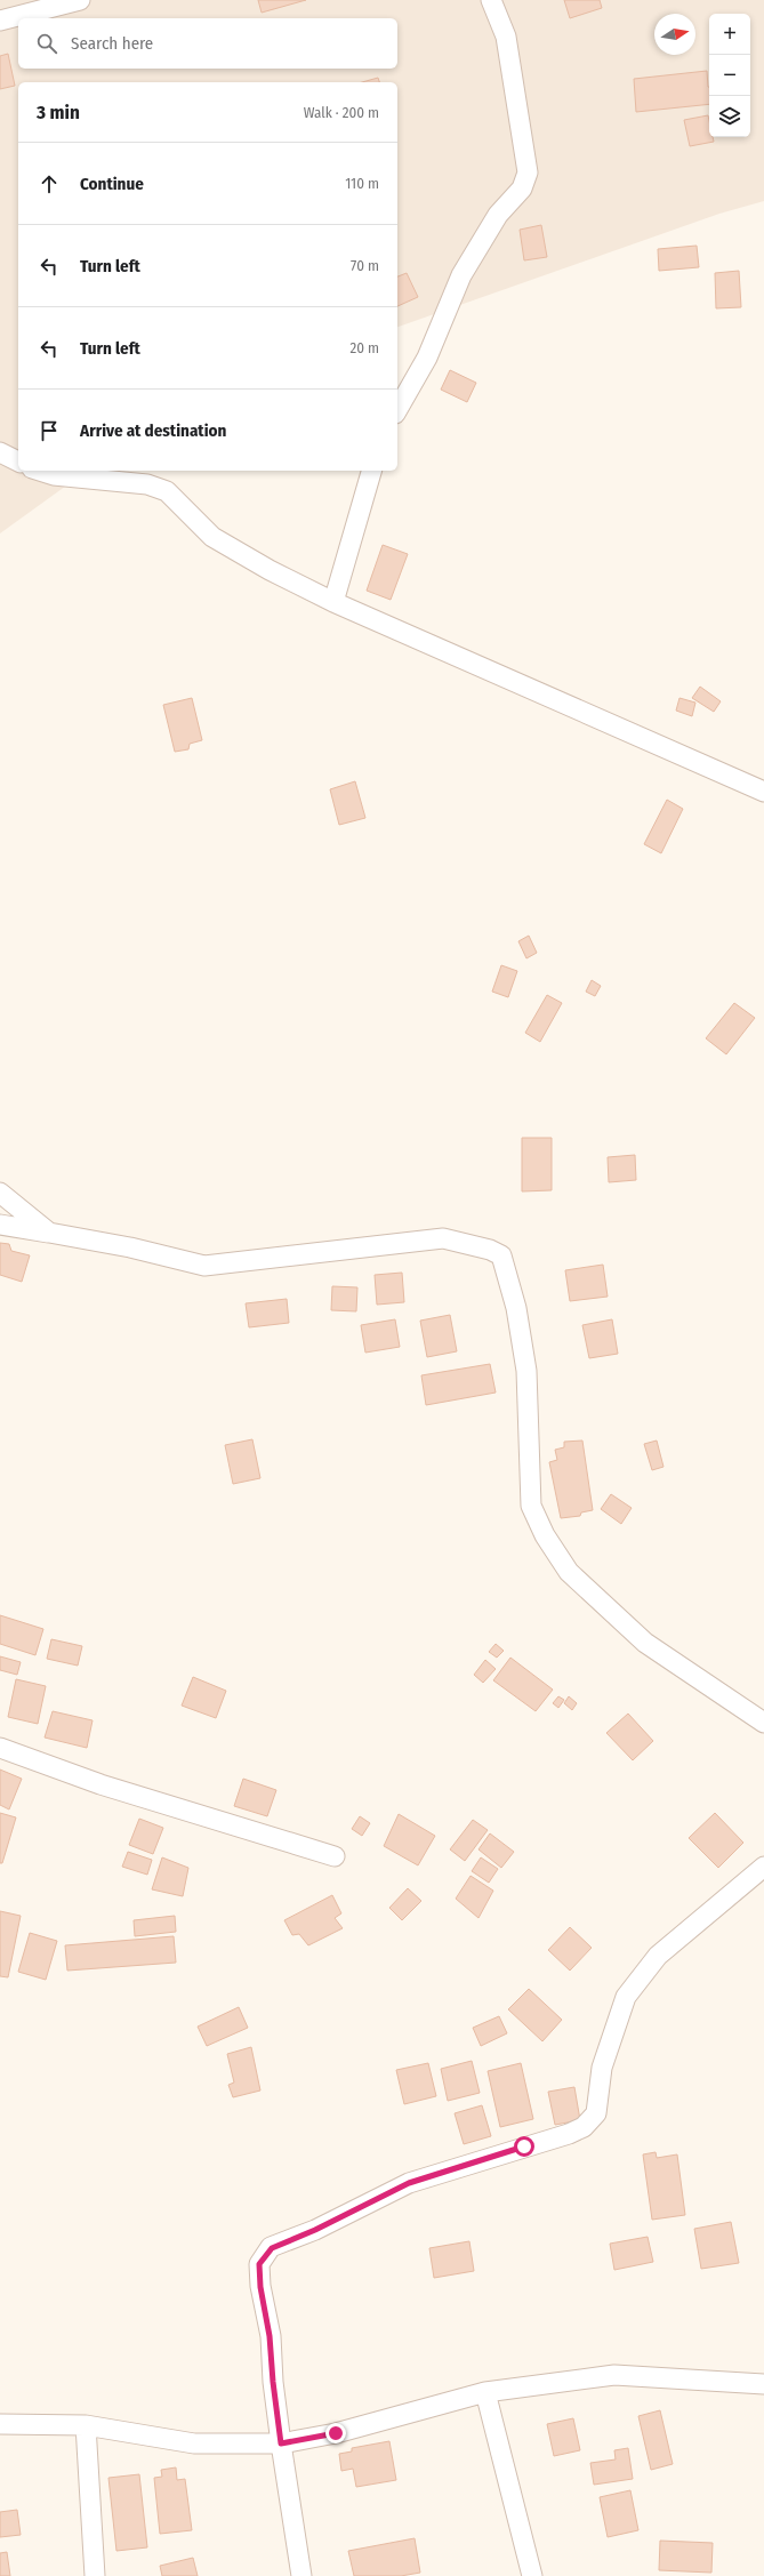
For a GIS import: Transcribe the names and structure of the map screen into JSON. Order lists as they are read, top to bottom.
{
  "north": "right",
  "page": {
    "map_buttons": ["+", "−"],
    "search": "Search here",
    "heading": ["3 min", "Walk · 200 m"],
    "list": [
      ["Continue", "110 m"],
      ["Turn left", "70 m"],
      ["Turn left", "20 m"],
      "Arrive at destination"
    ]
  }
}
